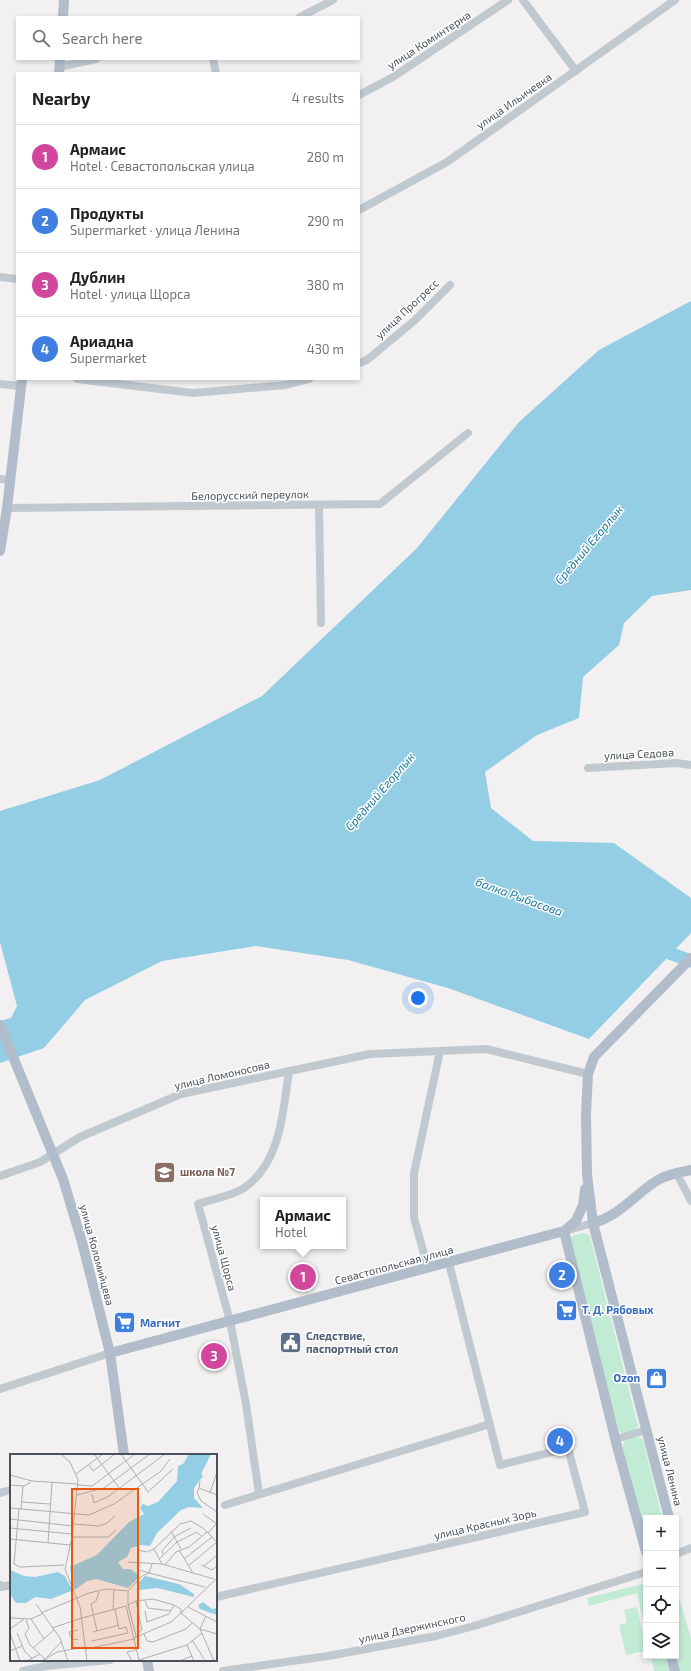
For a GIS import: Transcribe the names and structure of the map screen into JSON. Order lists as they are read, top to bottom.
{
  "streets": {
    "main road": ["улица Коломийцева", "Севастопольская улица", "улица Ленина"],
    "street": [
      "улица Коминтерна",
      "улица Ильичевка",
      "улица Прогресс",
      "Белорусский переулок",
      "улица Седова",
      "улица Ломоносова",
      "улица Щорса",
      "улица Красных Зорь",
      "улица Дзержинского"
    ]
  },
  "crossings": [
    ["улица Ломоносова", "улица Коломийцева"],
    ["улица Ломоносова", "улица Щорса"],
    ["улица Коломийцева", "Севастопольская улица"],
    ["улица Щорса", "Севастопольская улица"],
    ["Севастопольская улица", "улица Ленина"]
  ],
  "water": ["Средний Егорлык", "балка Рыбасова"],
  "places": {
    "school or university": ["школа №7"],
    "supermarket": ["Т. Д. Рябовых", "Магнит"],
    "public building": ["Следствие, паспортный стол"],
    "shop": ["Ozon"]
  },
  "page": {
    "search": "Search here",
    "heading": ["Nearby", "4 results"],
    "list": [
      {
        "mark": "1",
        "name": "Армаис",
        "note": "Hotel · Севастопольская улица",
        "value": "280 m"
      },
      {
        "mark": "2",
        "name": "Продукты",
        "note": "Supermarket · улица Ленина",
        "value": "290 m"
      },
      {
        "mark": "3",
        "name": "Дублин",
        "note": "Hotel · улица Щорса",
        "value": "380 m"
      },
      {
        "mark": "4",
        "name": "Ариадна",
        "note": "Supermarket",
        "value": "430 m"
      }
    ],
    "popup": ["Армаис", "Hotel"],
    "pins": [
      "2",
      "1",
      "3",
      "4"
    ],
    "map_buttons": ["+", "−"]
  }
}
